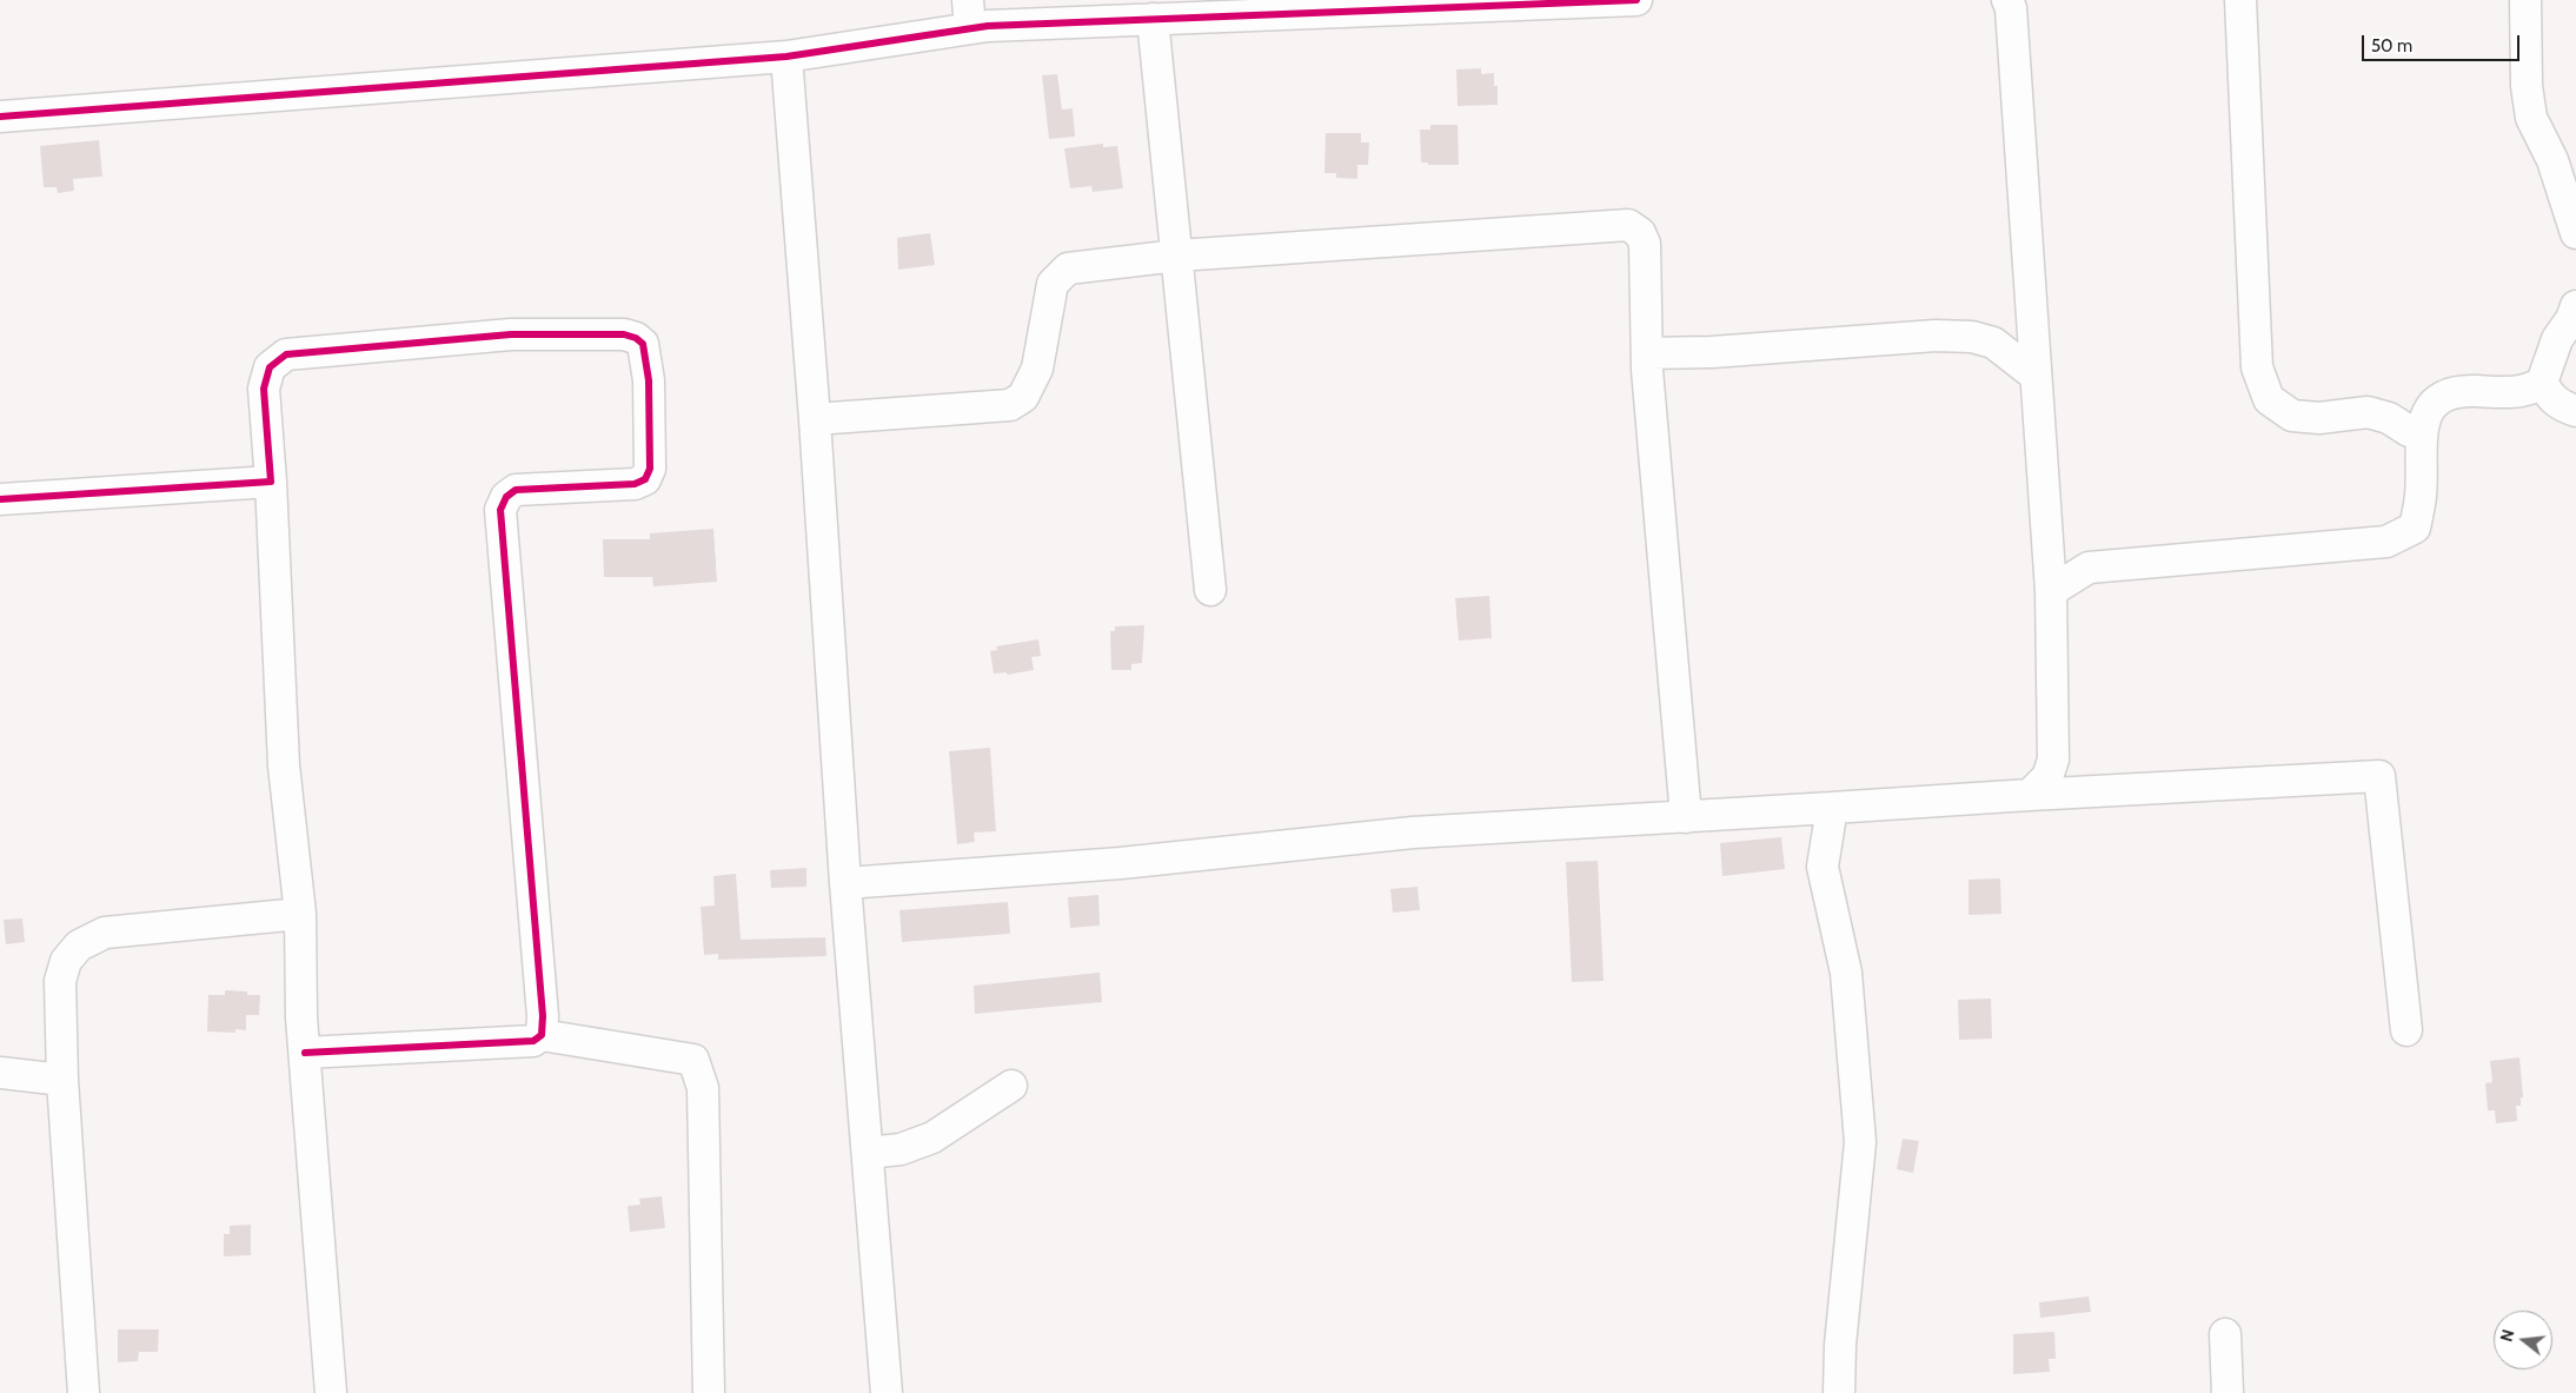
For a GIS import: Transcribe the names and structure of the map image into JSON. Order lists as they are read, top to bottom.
{
  "scale_bar": "50 m",
  "north": "left"
}
